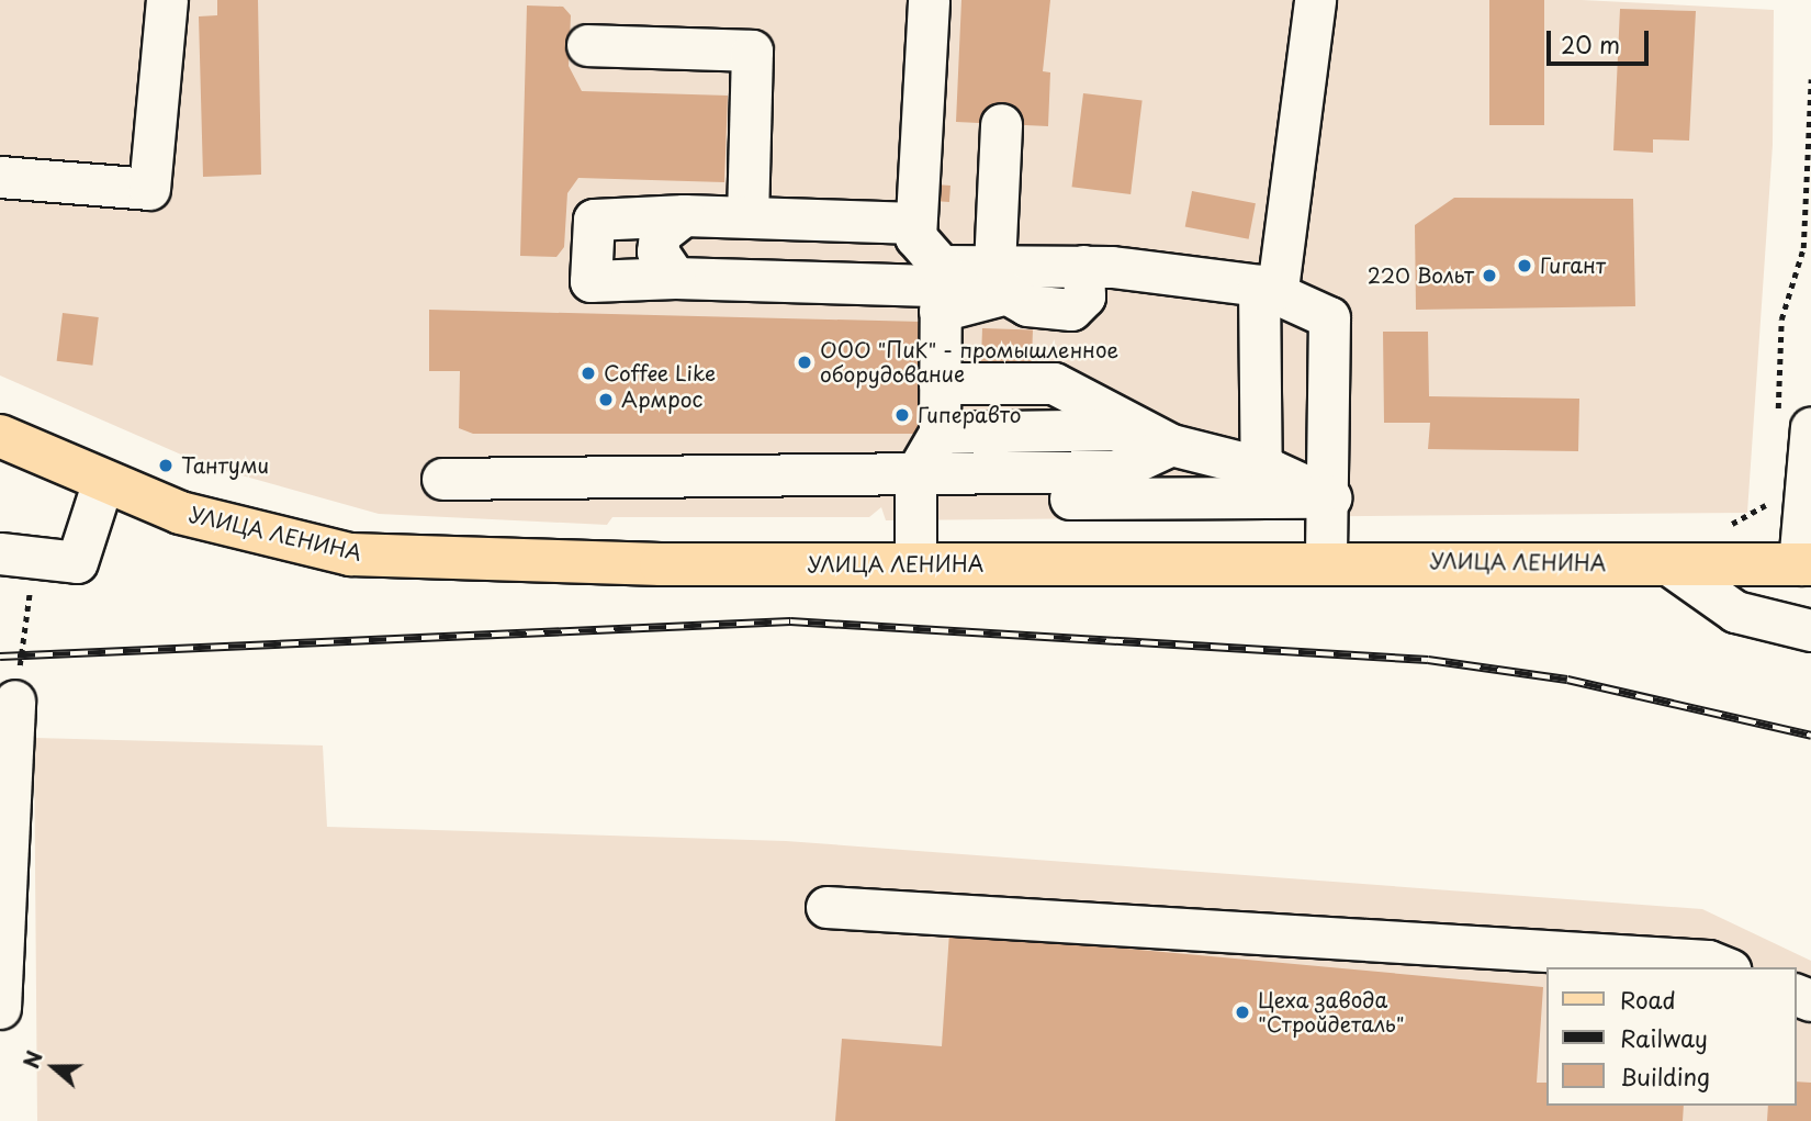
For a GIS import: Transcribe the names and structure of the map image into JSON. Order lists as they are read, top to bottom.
{
  "streets": {
    "main road": ["УЛИЦА ЛЕНИНА"]
  },
  "places": [
    "Гигант",
    "220 Вольт",
    "ООО \"ПиК\" - промышленное оборудование",
    "Coffee Like",
    "Армрос",
    "Гиперавто",
    "Тантуми",
    "Цеха завода \"Стройдеталь\""
  ],
  "legend": ["Road", "Railway", "Building"],
  "scale_bar": "20 m",
  "north": "left"
}
